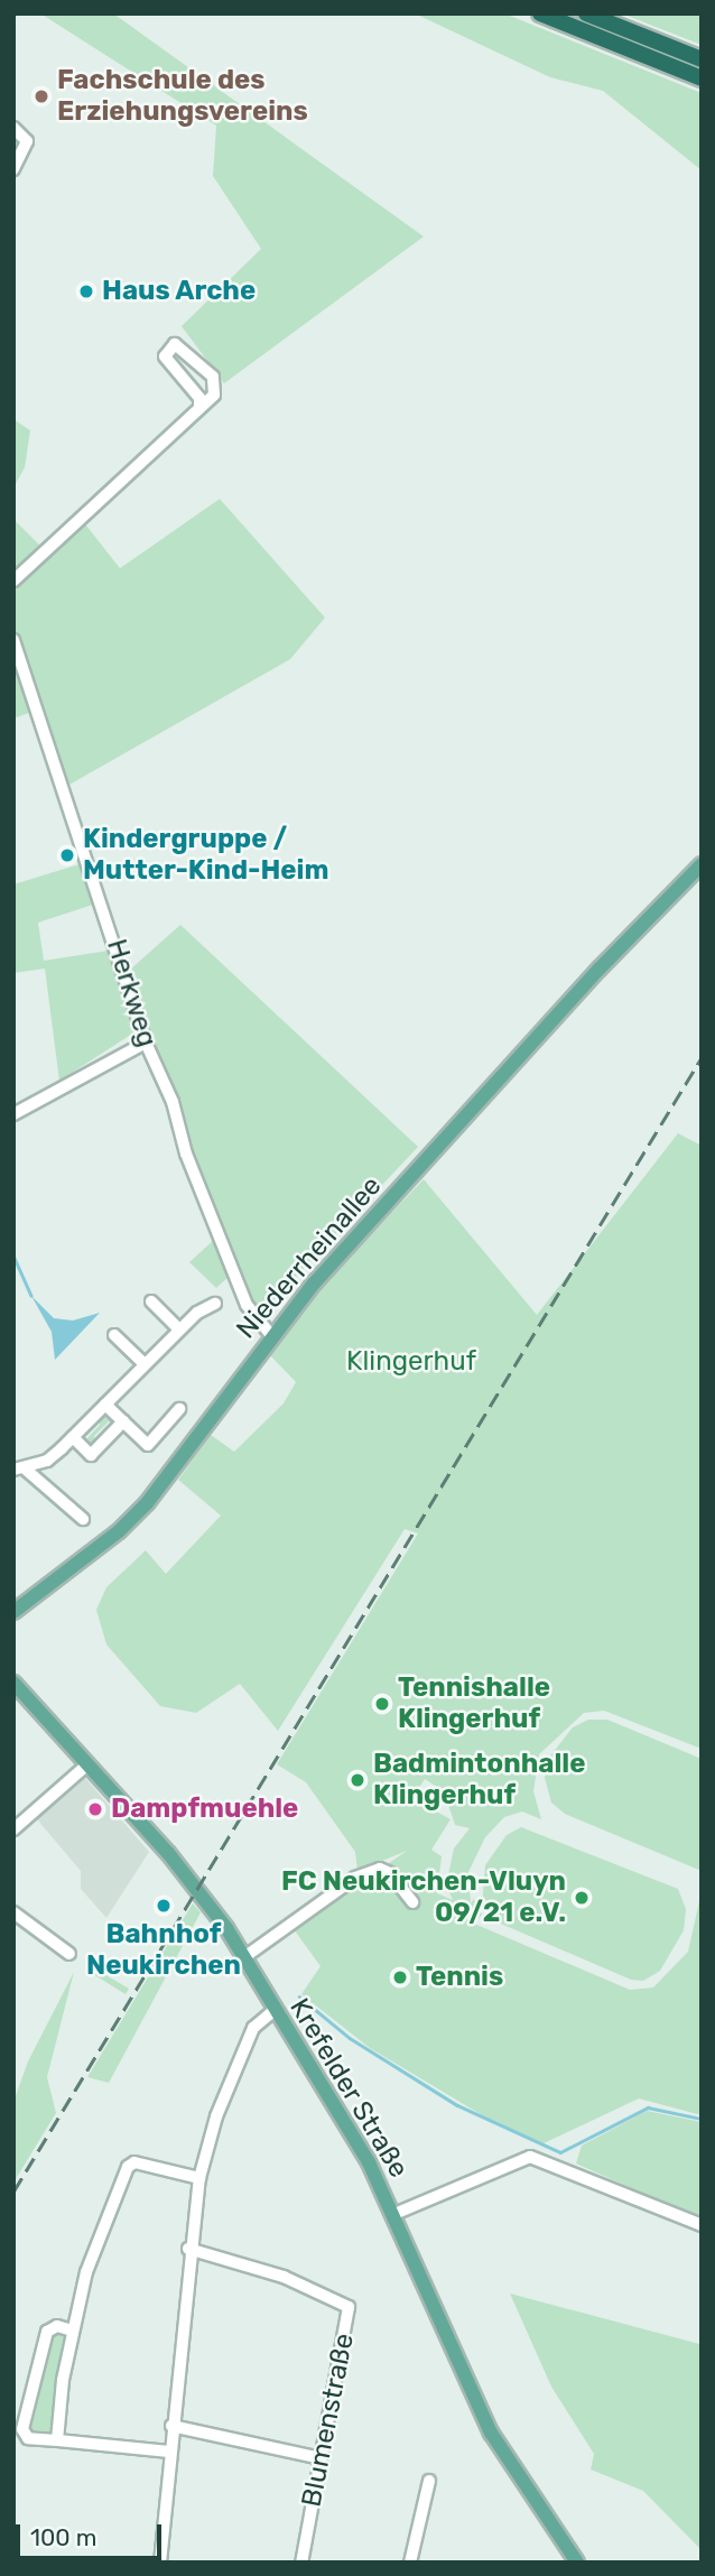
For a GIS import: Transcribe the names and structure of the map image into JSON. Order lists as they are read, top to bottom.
{
  "streets": {
    "main road": ["Niederrheinallee", "Krefelder Straße"],
    "street": ["Herkweg", "Blumenstraße"]
  },
  "crossings": [
    ["Herkweg", "Niederrheinallee"]
  ],
  "parks": ["Klingerhuf"],
  "places": [
    "Fachschule des Erziehungsvereins",
    "Haus Arche",
    "Kindergruppe / Mutter-Kind-Heim",
    "Tennishalle Klingerhuf",
    "Badmintonhalle Klingerhuf",
    "Dampfmuehle",
    "FC Neukirchen-Vluyn 09/21 e.V.",
    "Bahnhof Neukirchen",
    "Tennis"
  ],
  "scale_bar": "100 m"
}
